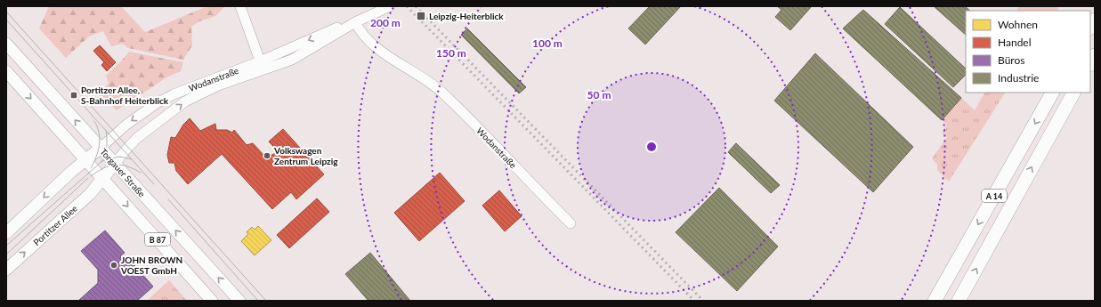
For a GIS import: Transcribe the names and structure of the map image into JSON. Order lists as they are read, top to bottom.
{
  "streets": {
    "highway": ["A 14"],
    "main road": [
      "Wodanstraße",
      "Torgauer Straße",
      "Portitzer Allee",
      "B 87"
    ]
  },
  "crossings": [
    ["Wodanstraße", "Torgauer Straße"],
    ["Wodanstraße", "Portitzer Allee"],
    ["Torgauer Straße", "Portitzer Allee"]
  ],
  "places": {
    "transit": ["Leipzig-Heiterblick", "Portitzer Allee, S-Bahnhof Heiterblick"],
    "other": ["Volkswagen Zentrum Leipzig", "JOHN BROWN VOEST GmbH"]
  },
  "legend": [
    "Wohnen",
    "Handel",
    "Büros",
    "Industrie"
  ],
  "rings": [
    "200 m",
    "100 m",
    "150 m",
    "50 m"
  ]
}
